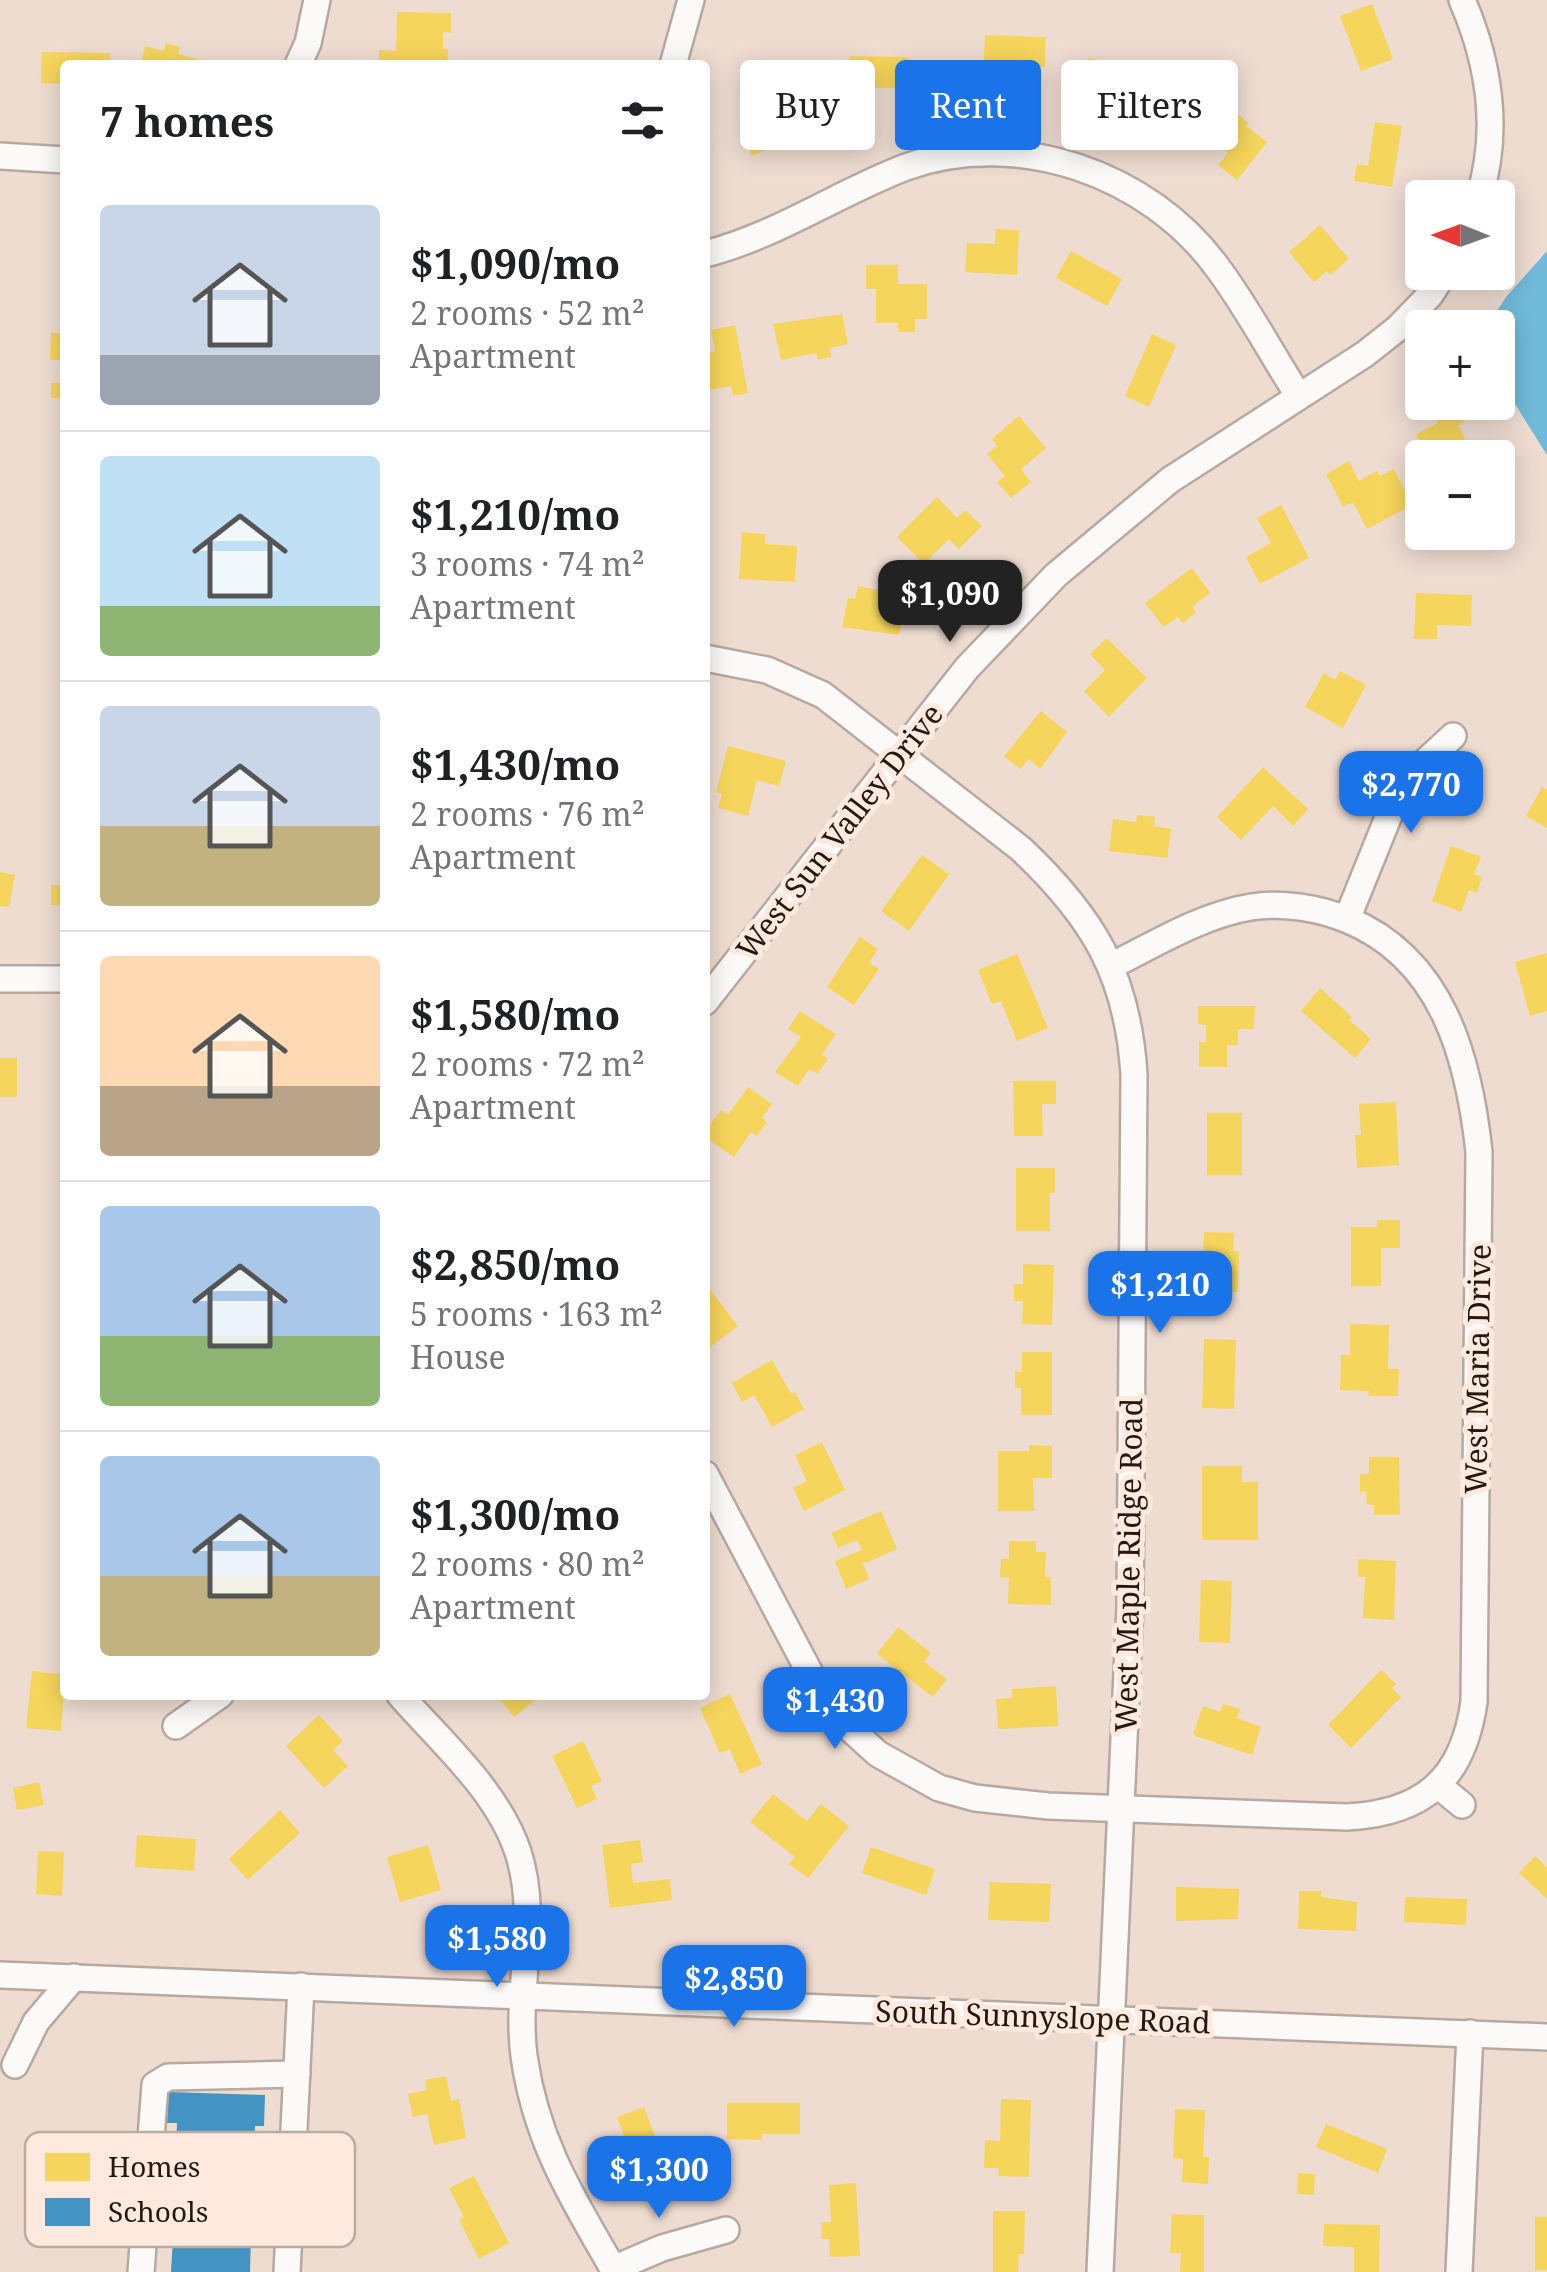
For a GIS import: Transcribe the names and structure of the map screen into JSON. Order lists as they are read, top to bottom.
{
  "streets": {
    "street": [
      "West Sun Valley Drive",
      "West Maria Drive",
      "West Maple Ridge Road",
      "South Sunnyslope Road"
    ]
  },
  "crossings": [
    ["West Sun Valley Drive", "West Maple Ridge Road"],
    ["West Maria Drive", "West Maple Ridge Road"],
    ["West Maple Ridge Road", "South Sunnyslope Road"]
  ],
  "legend": ["Homes", "Schools"],
  "north": "left",
  "page": {
    "chip": ["Buy", "Rent", "Filters"],
    "heading": "7 homes",
    "map_buttons": ["+", "−"],
    "list": [
      {
        "name": "$1,090/mo",
        "note": "2 rooms · 52 m² · Apartment"
      },
      {
        "name": "$1,210/mo",
        "note": "3 rooms · 74 m² · Apartment"
      },
      {
        "name": "$1,430/mo",
        "note": "2 rooms · 76 m² · Apartment"
      },
      {
        "name": "$1,580/mo",
        "note": "2 rooms · 72 m² · Apartment"
      },
      {
        "name": "$2,850/mo",
        "note": "5 rooms · 163 m² · House"
      },
      {
        "name": "$1,300/mo",
        "note": "2 rooms · 80 m² · Apartment"
      }
    ],
    "price": [
      "$1,090",
      "$2,770",
      "$1,210",
      "$1,430",
      "$1,580",
      "$2,850",
      "$1,300"
    ]
  }
}
